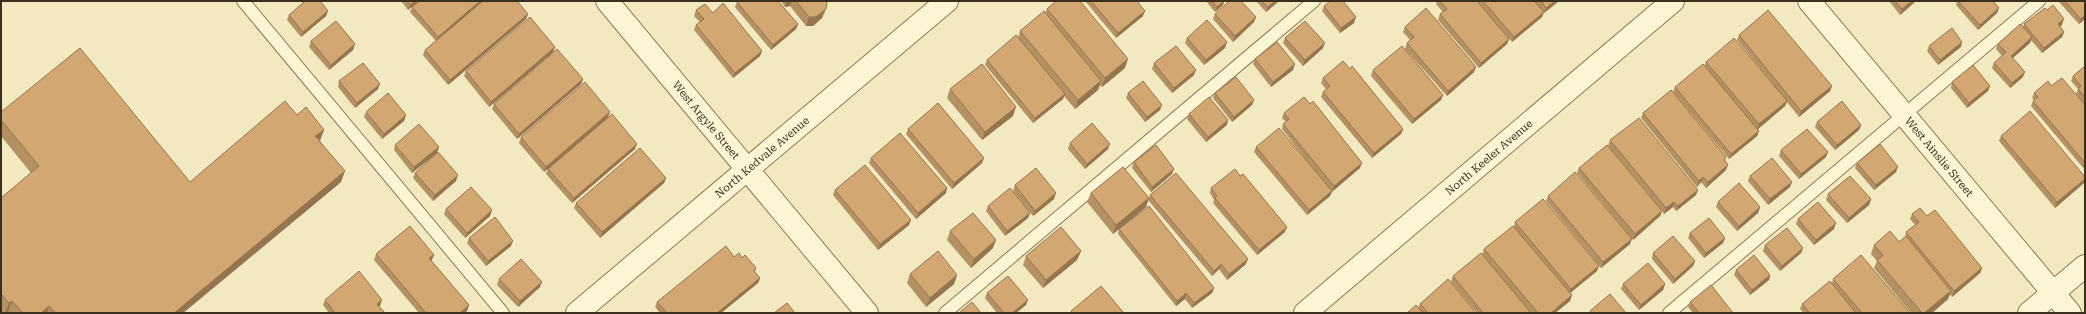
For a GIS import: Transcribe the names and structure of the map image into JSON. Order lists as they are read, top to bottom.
{
  "streets": {
    "street": [
      "West Argyle Street",
      "North Kedvale Avenue",
      "North Keeler Avenue",
      "West Ainslie Street"
    ]
  },
  "crossings": [
    ["West Argyle Street", "North Kedvale Avenue"]
  ]
}
